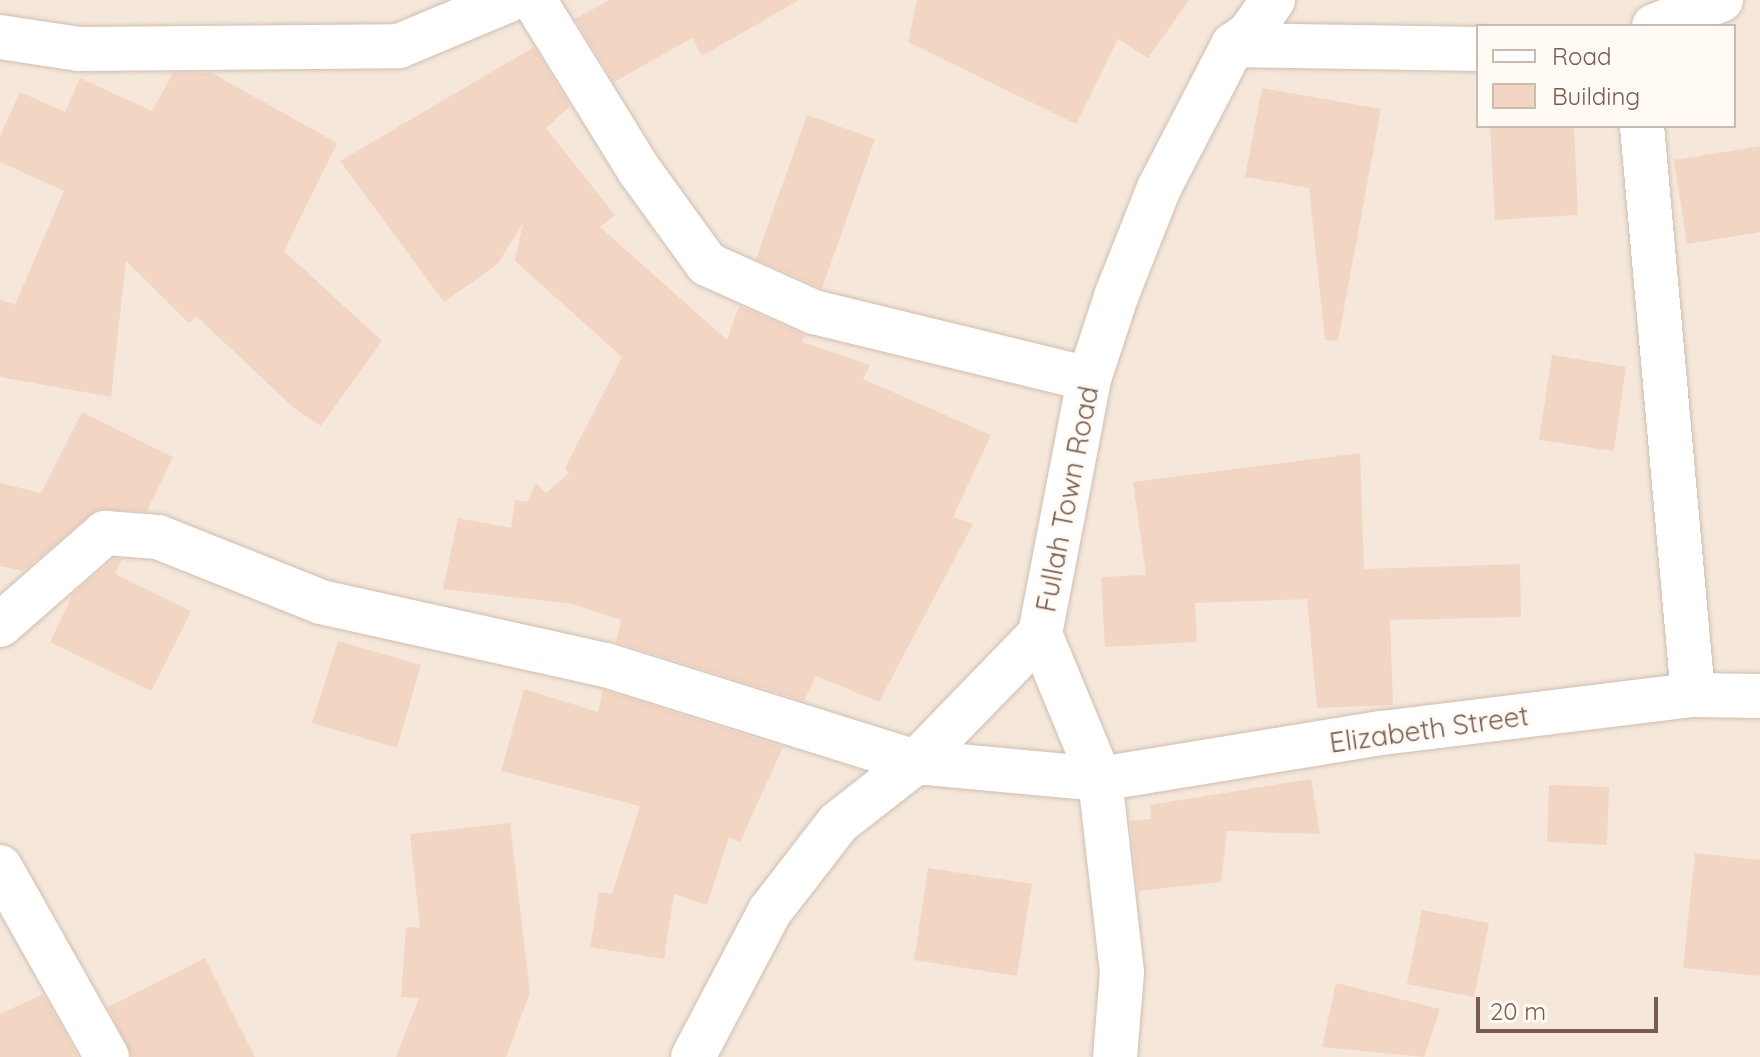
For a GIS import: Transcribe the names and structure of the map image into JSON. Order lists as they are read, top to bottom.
{
  "streets": {
    "street": ["Fullah Town Road", "Elizabeth Street"]
  },
  "crossings": [
    ["Fullah Town Road", "Elizabeth Street"]
  ],
  "legend": ["Road", "Building"],
  "scale_bar": "20 m"
}
